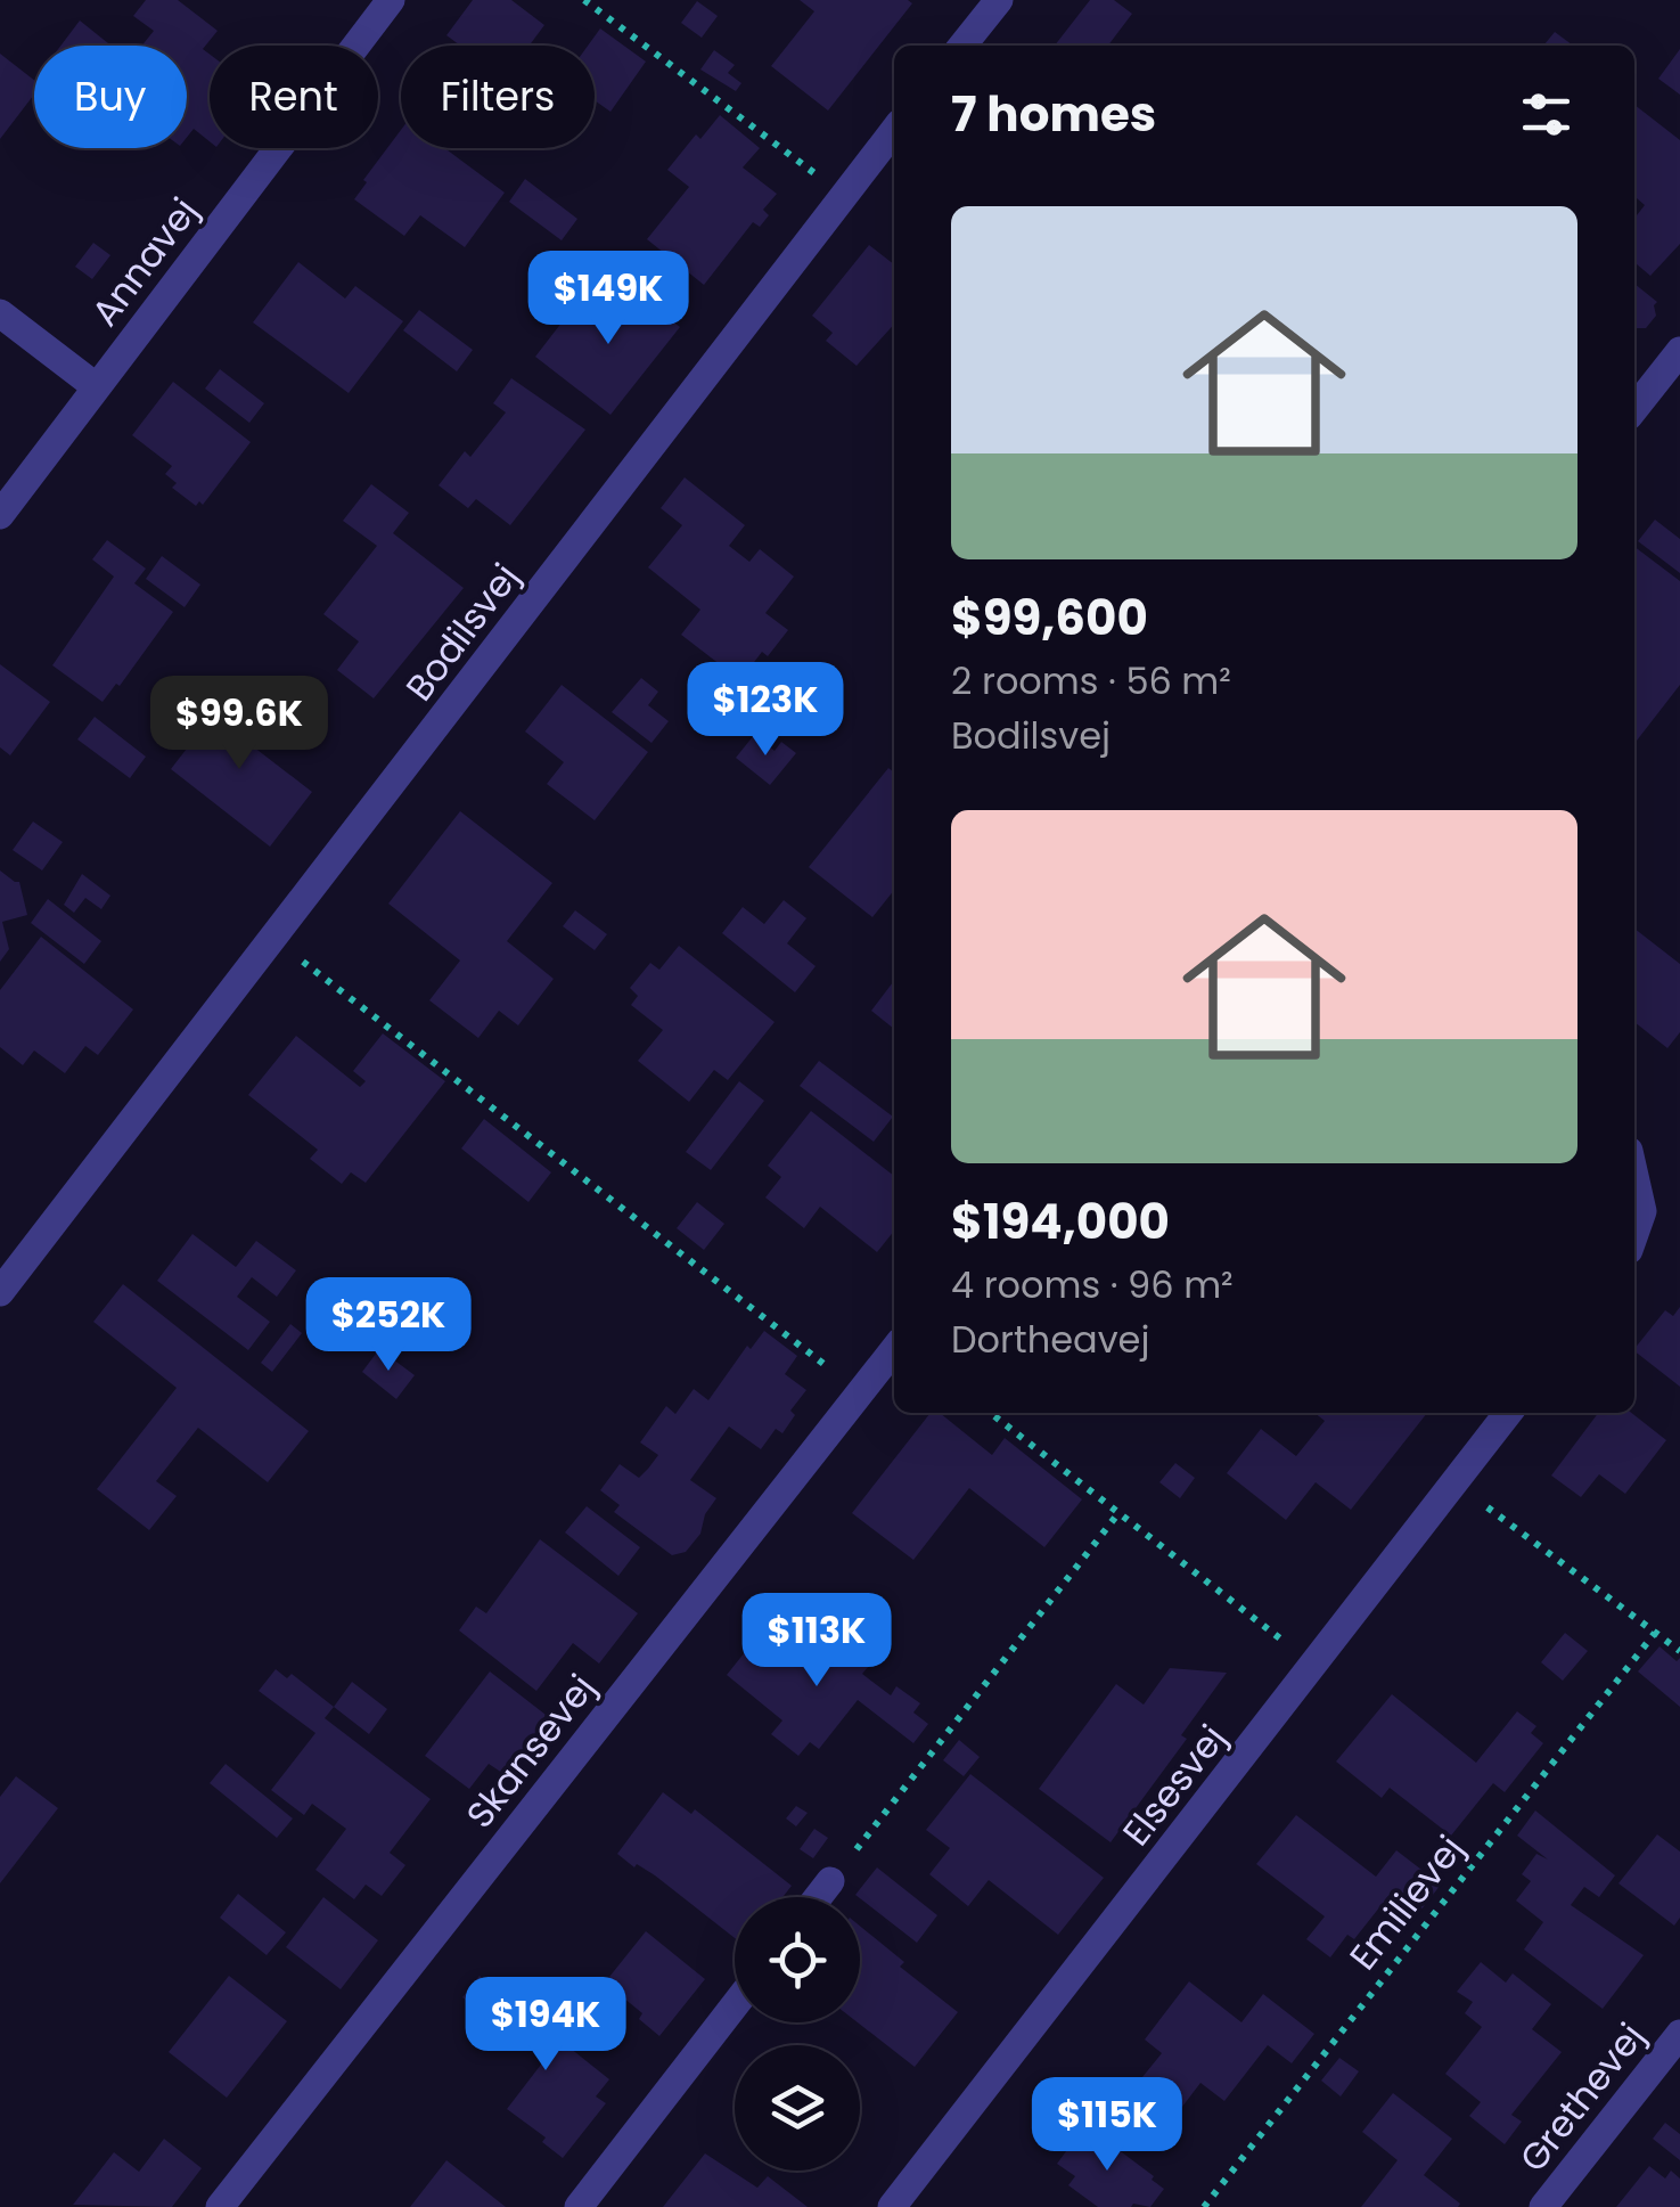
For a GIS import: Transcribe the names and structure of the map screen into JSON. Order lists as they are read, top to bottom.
{
  "streets": {
    "street": [
      "Annavej",
      "Bodilsvej",
      "Skansevej",
      "Elsesvej",
      "Grethevej"
    ],
    "path": ["Emilievej"]
  },
  "page": {
    "chip": ["Buy", "Rent", "Filters"],
    "heading": "7 homes",
    "list": [
      {
        "name": "$99,600",
        "note": "2 rooms · 56 m² · Bodilsvej"
      },
      {
        "name": "$194,000",
        "note": "4 rooms · 96 m² · Dortheavej"
      }
    ],
    "price": [
      "$149K",
      "$123K",
      "$99.6K",
      "$252K",
      "$113K",
      "$194K",
      "$115K"
    ]
  }
}
